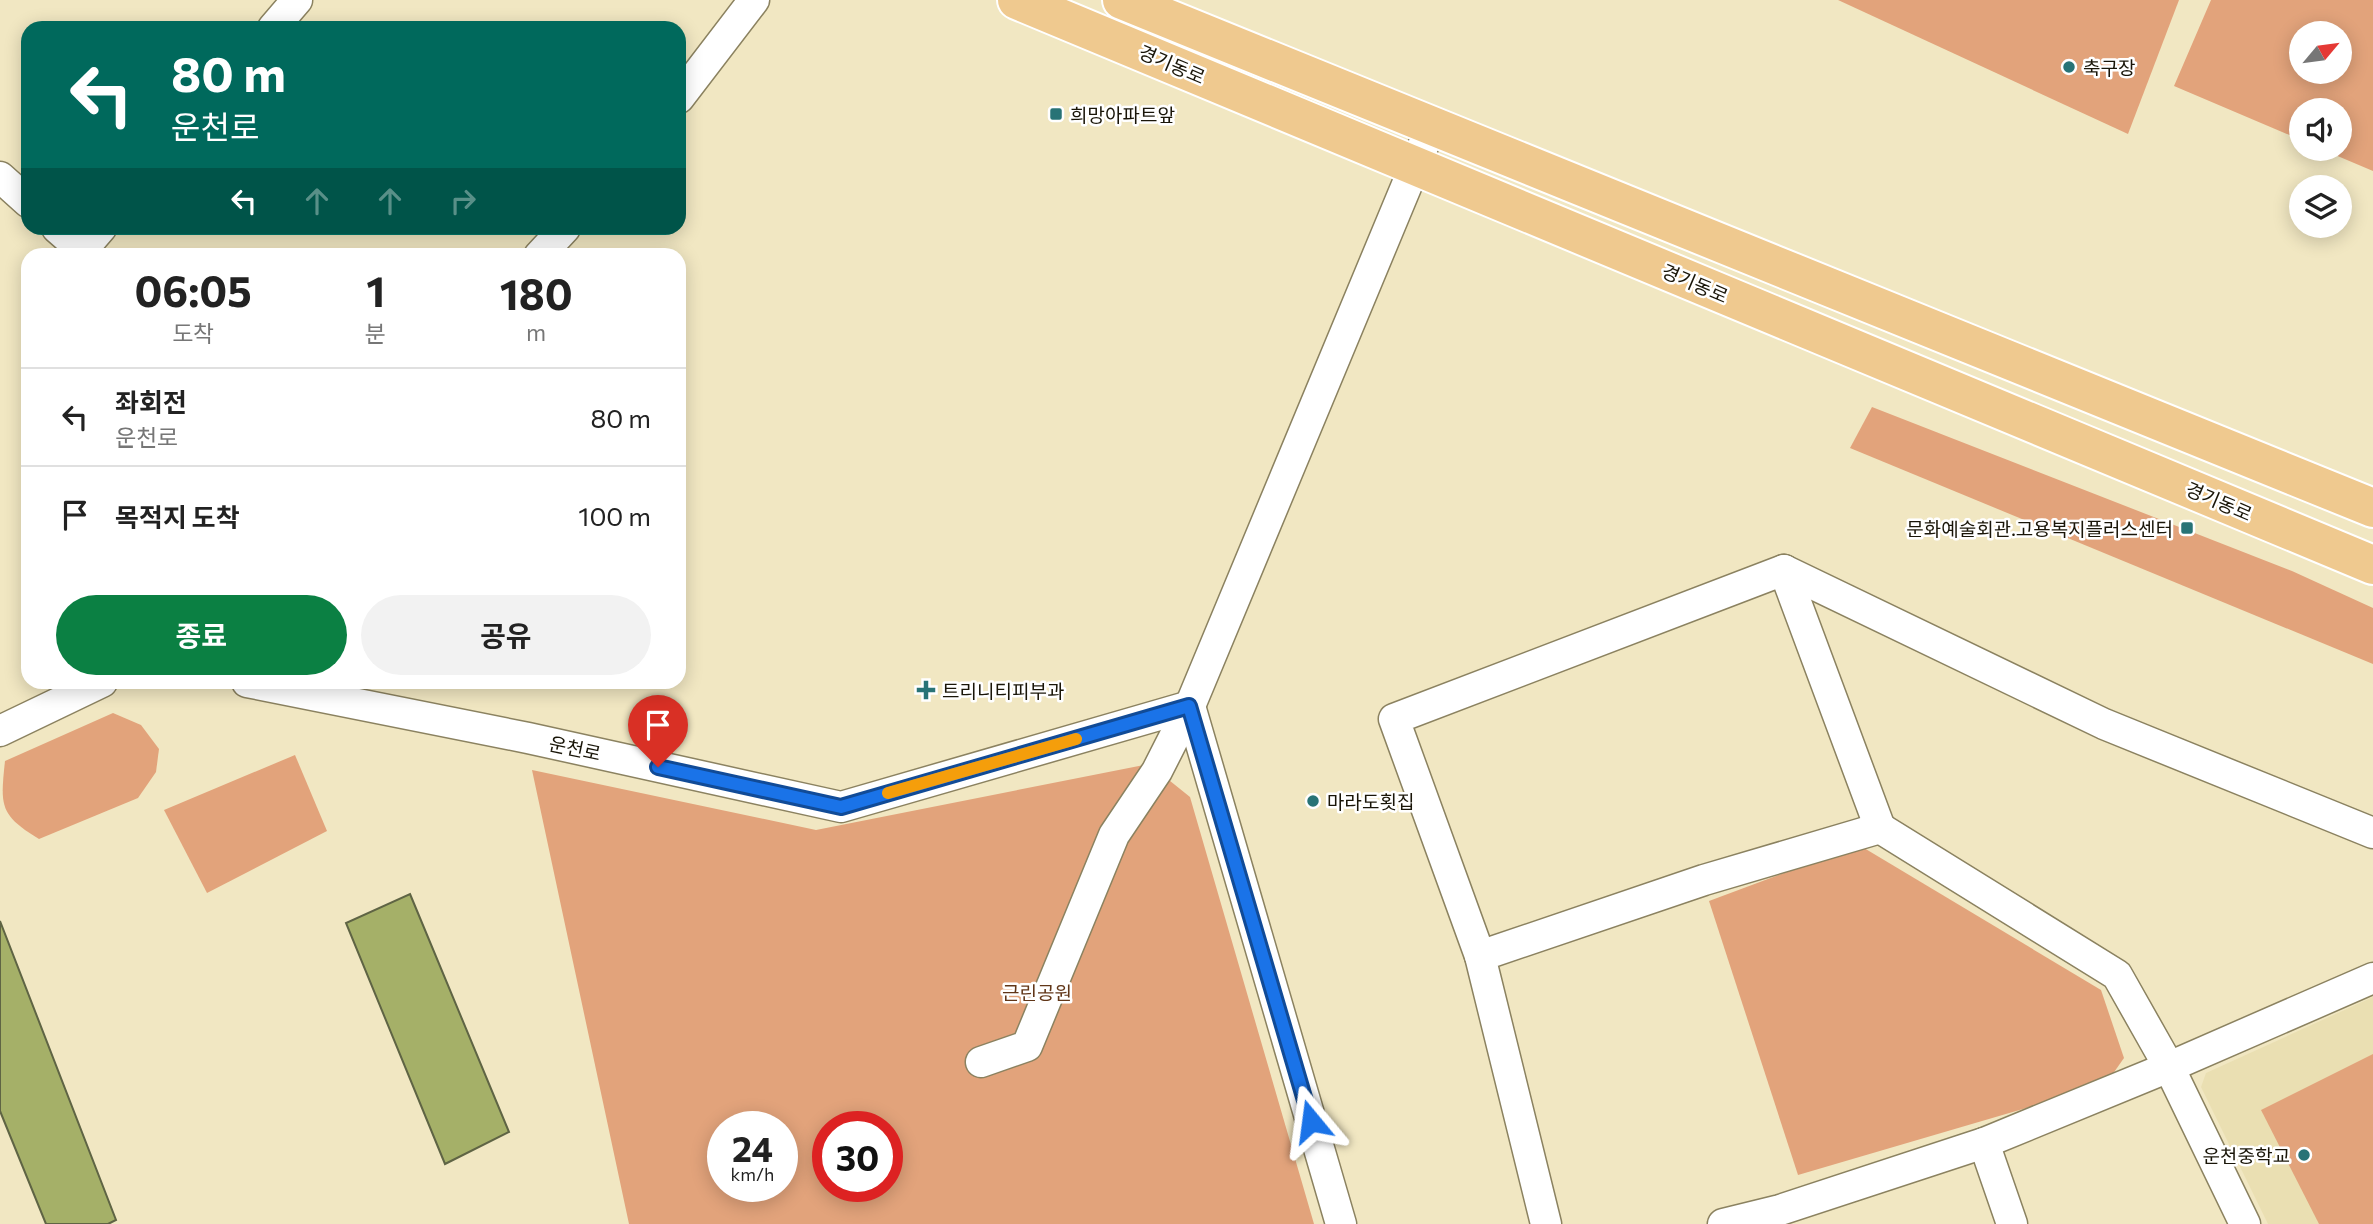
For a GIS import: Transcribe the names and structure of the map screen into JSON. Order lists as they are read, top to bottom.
{
  "streets": {
    "main road": ["경기동로"],
    "street": ["운천로"]
  },
  "parks": ["근린공원"],
  "places": {
    "other": ["축구장", "마라도횟집", "운천중학교"],
    "transit": ["희망아파트앞", "문화예술회관.고용복지플러스센터"],
    "health": ["트리니티피부과"]
  },
  "north": "top right",
  "page": {
    "turn": ["80 m", "운천로"],
    "eta": [
      "06:05",
      "도착",
      "1",
      "분",
      "180",
      "m"
    ],
    "list": [
      {
        "name": "좌회전",
        "note": "운천로",
        "value": "80 m"
      },
      {
        "name": "목적지 도착",
        "value": "100 m"
      }
    ],
    "buttons": ["종료", "공유"],
    "speed": "24 km/h",
    "limit": "30"
  }
}
